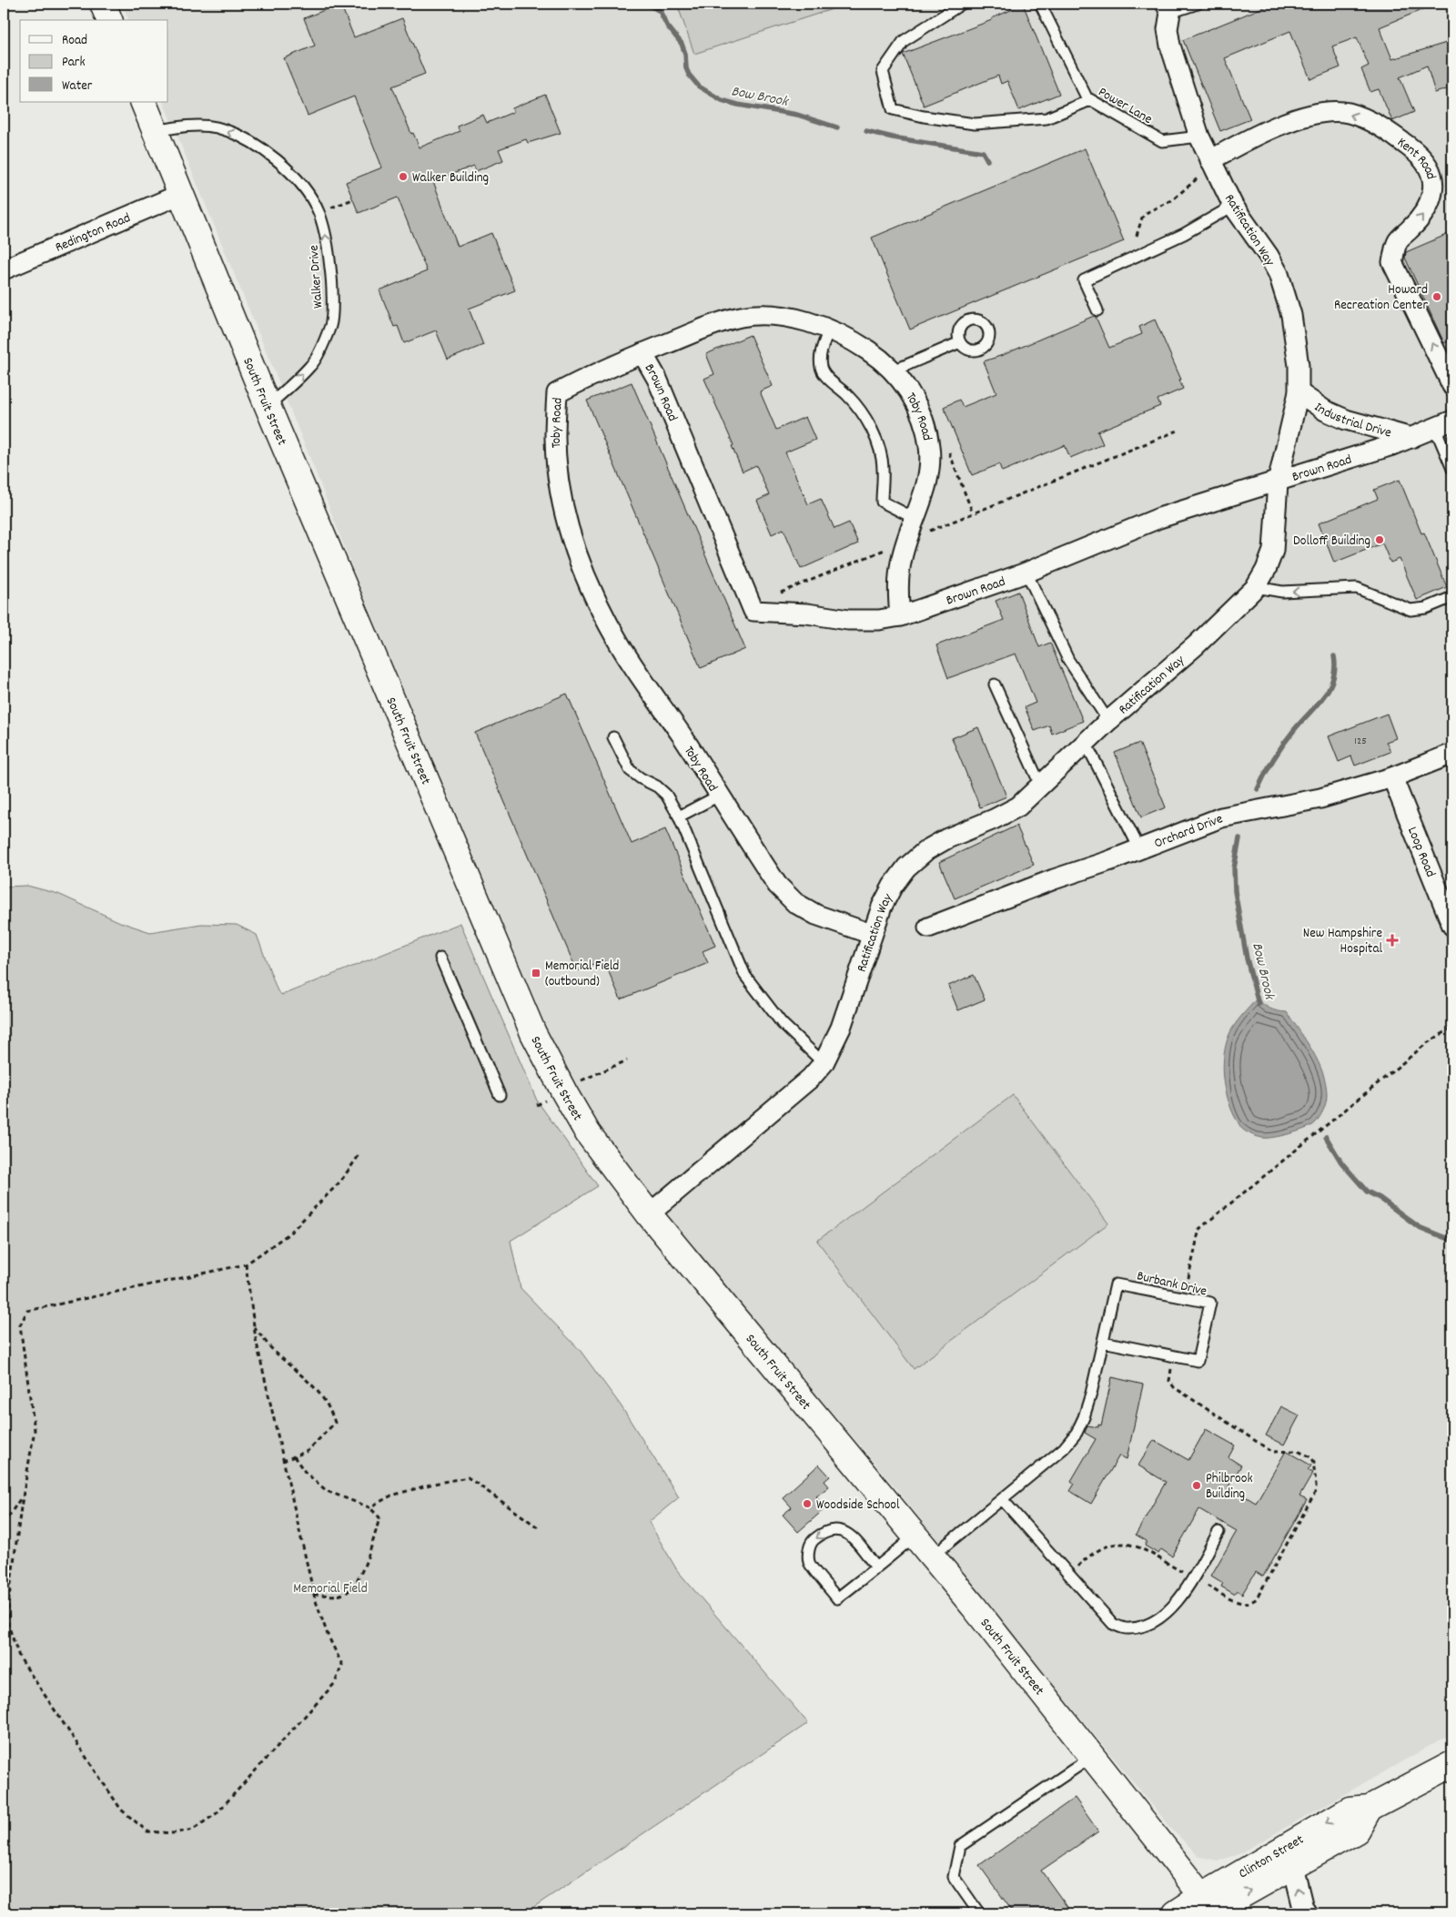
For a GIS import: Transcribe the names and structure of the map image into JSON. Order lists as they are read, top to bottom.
{
  "streets": {
    "street": [
      "Kent Road",
      "Ratification Way",
      "Redington Road",
      "Brown Road",
      "South Fruit Street",
      "Industrial Drive",
      "Toby Road",
      "Orchard Drive",
      "Loop Road",
      "Clinton Street"
    ],
    "lane": ["Power Lane", "Walker Drive", "Burbank Drive"]
  },
  "crossings": [
    ["Power Lane", "Ratification Way"],
    ["Kent Road", "Ratification Way"],
    ["Ratification Way", "Brown Road"],
    ["Ratification Way", "South Fruit Street"],
    ["Ratification Way", "Industrial Drive"],
    ["Ratification Way", "Toby Road"],
    ["Redington Road", "South Fruit Street"],
    ["Walker Drive", "South Fruit Street"],
    ["Brown Road", "Industrial Drive"],
    ["Brown Road", "Toby Road"],
    ["South Fruit Street", "Burbank Drive"],
    ["South Fruit Street", "Clinton Street"],
    ["Orchard Drive", "Loop Road"]
  ],
  "water": ["Bow Brook"],
  "parks": ["Memorial Field"],
  "places": {
    "other": [
      "Walker Building",
      "Howard Recreation Center",
      "Dolloff Building",
      "Philbrook Building",
      "Woodside School"
    ],
    "health": ["New Hampshire Hospital"],
    "transit": ["Memorial Field (outbound)"]
  },
  "house_numbers": ["125"],
  "legend": ["Road", "Park", "Water"]
}
